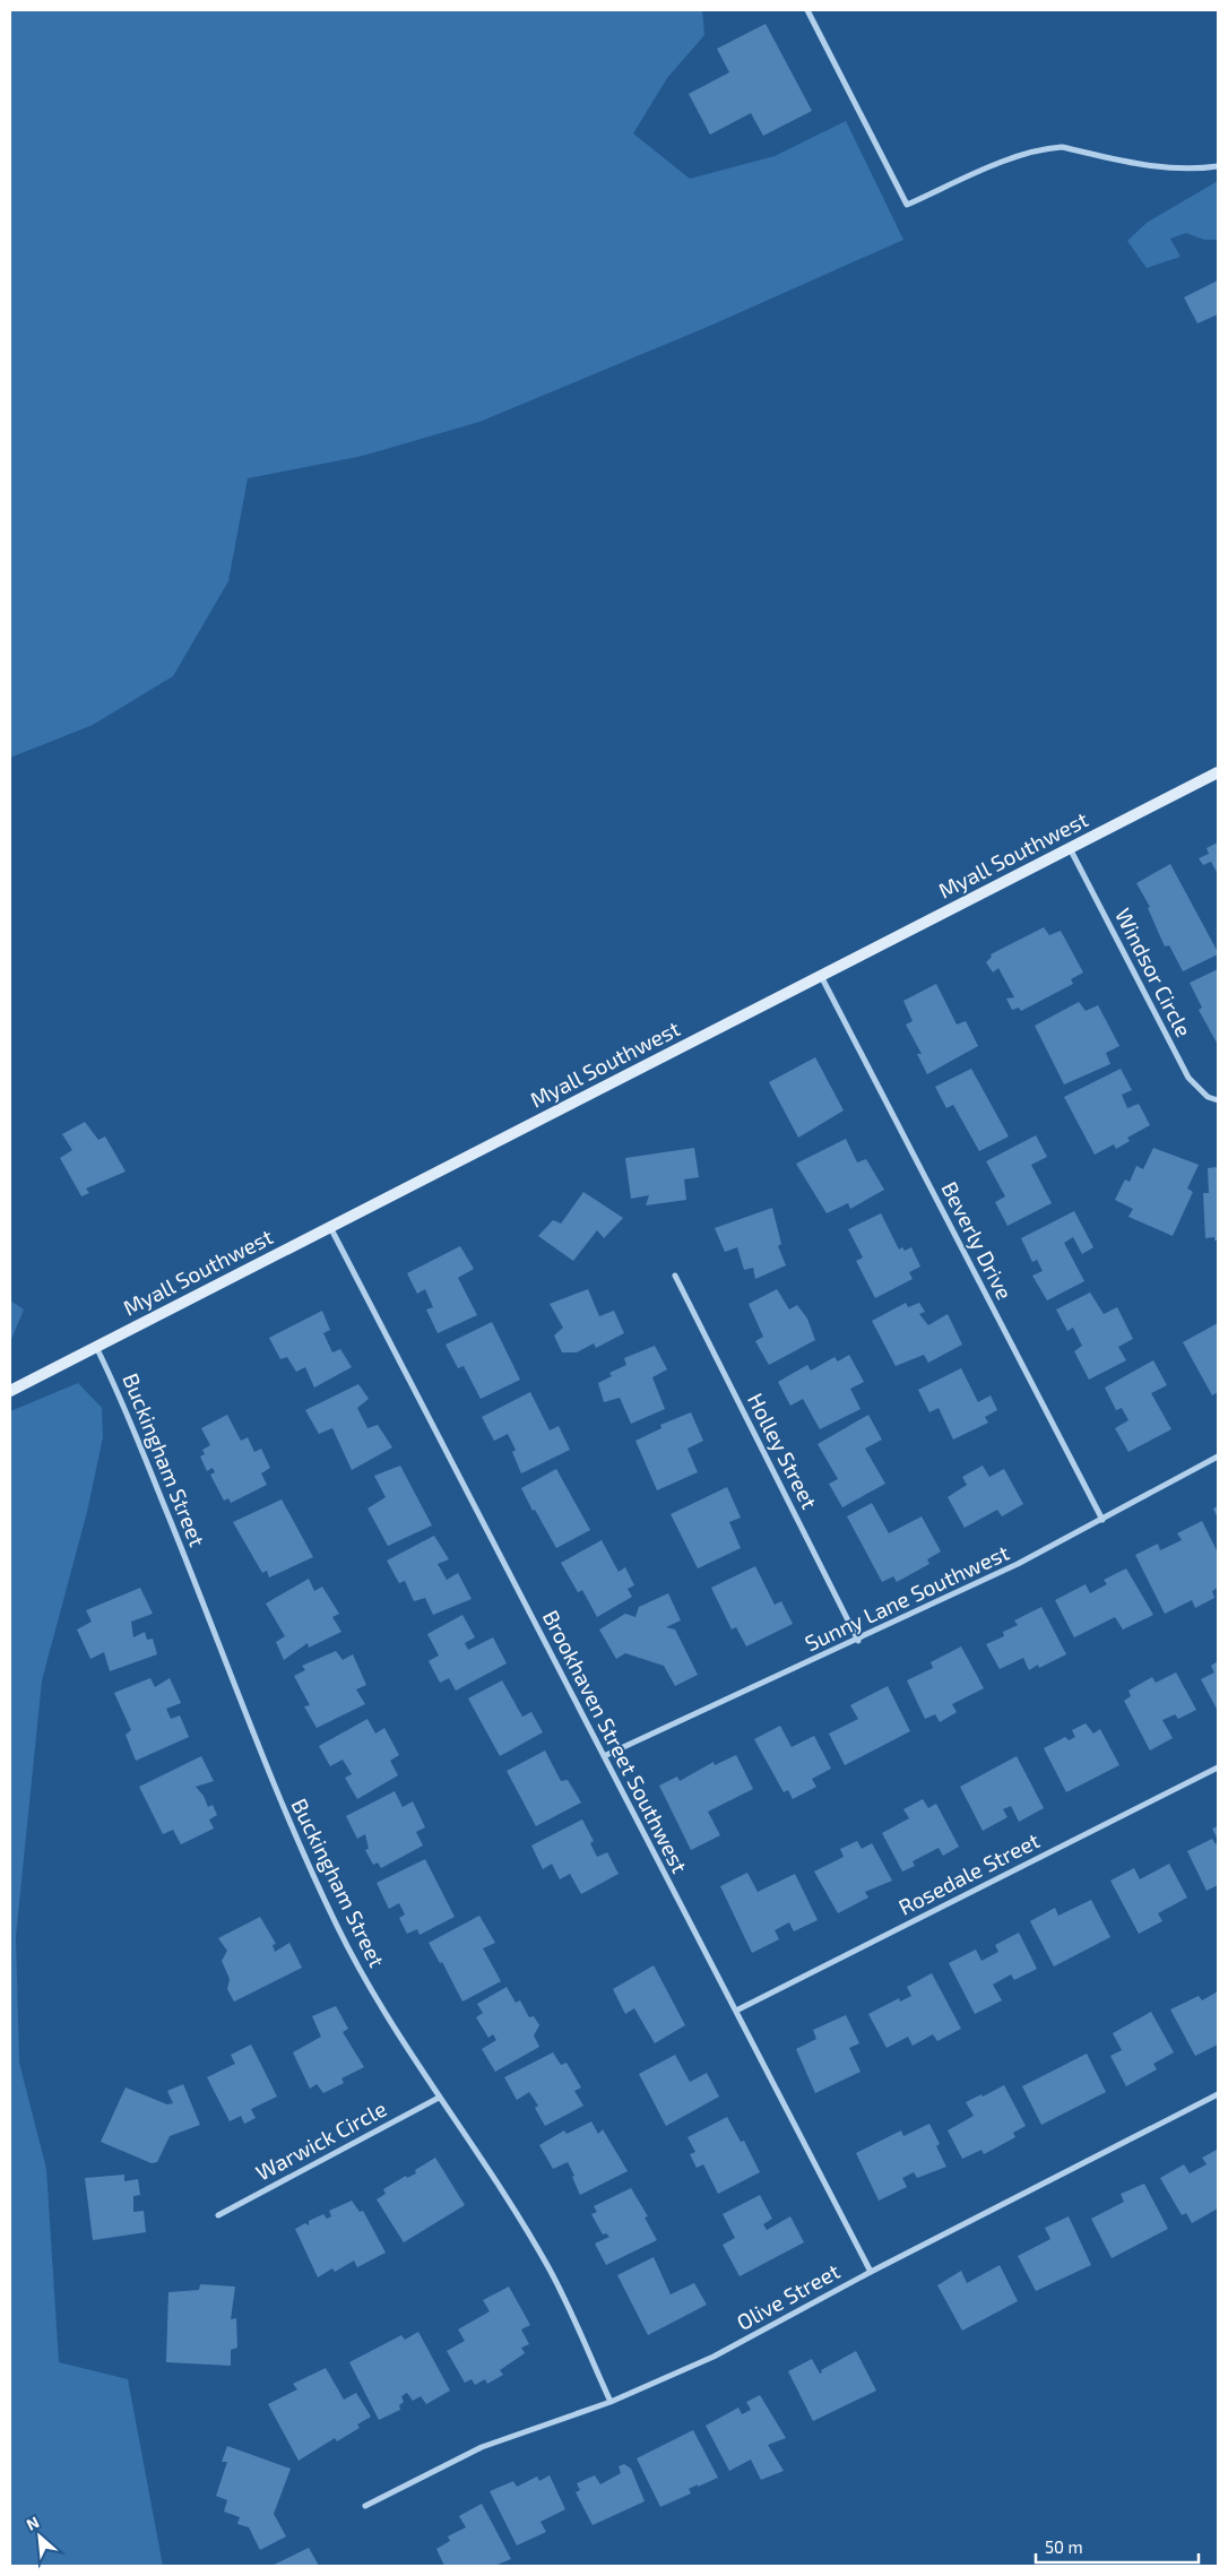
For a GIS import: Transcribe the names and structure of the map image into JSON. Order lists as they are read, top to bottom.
{
  "streets": {
    "street": [
      "Myall Southwest",
      "Windsor Circle",
      "Beverly Drive",
      "Holley Street",
      "Buckingham Street",
      "Sunny Lane Southwest",
      "Brookhaven Street Southwest",
      "Rosedale Street",
      "Warwick Circle",
      "Olive Street"
    ]
  },
  "crossings": [
    ["Myall Southwest", "Windsor Circle"],
    ["Myall Southwest", "Beverly Drive"],
    ["Myall Southwest", "Buckingham Street"],
    ["Myall Southwest", "Brookhaven Street Southwest"],
    ["Beverly Drive", "Sunny Lane Southwest"],
    ["Holley Street", "Sunny Lane Southwest"],
    ["Buckingham Street", "Warwick Circle"],
    ["Buckingham Street", "Olive Street"],
    ["Sunny Lane Southwest", "Brookhaven Street Southwest"],
    ["Brookhaven Street Southwest", "Rosedale Street"],
    ["Brookhaven Street Southwest", "Olive Street"]
  ],
  "scale_bar": "50 m",
  "north": "top left"
}
